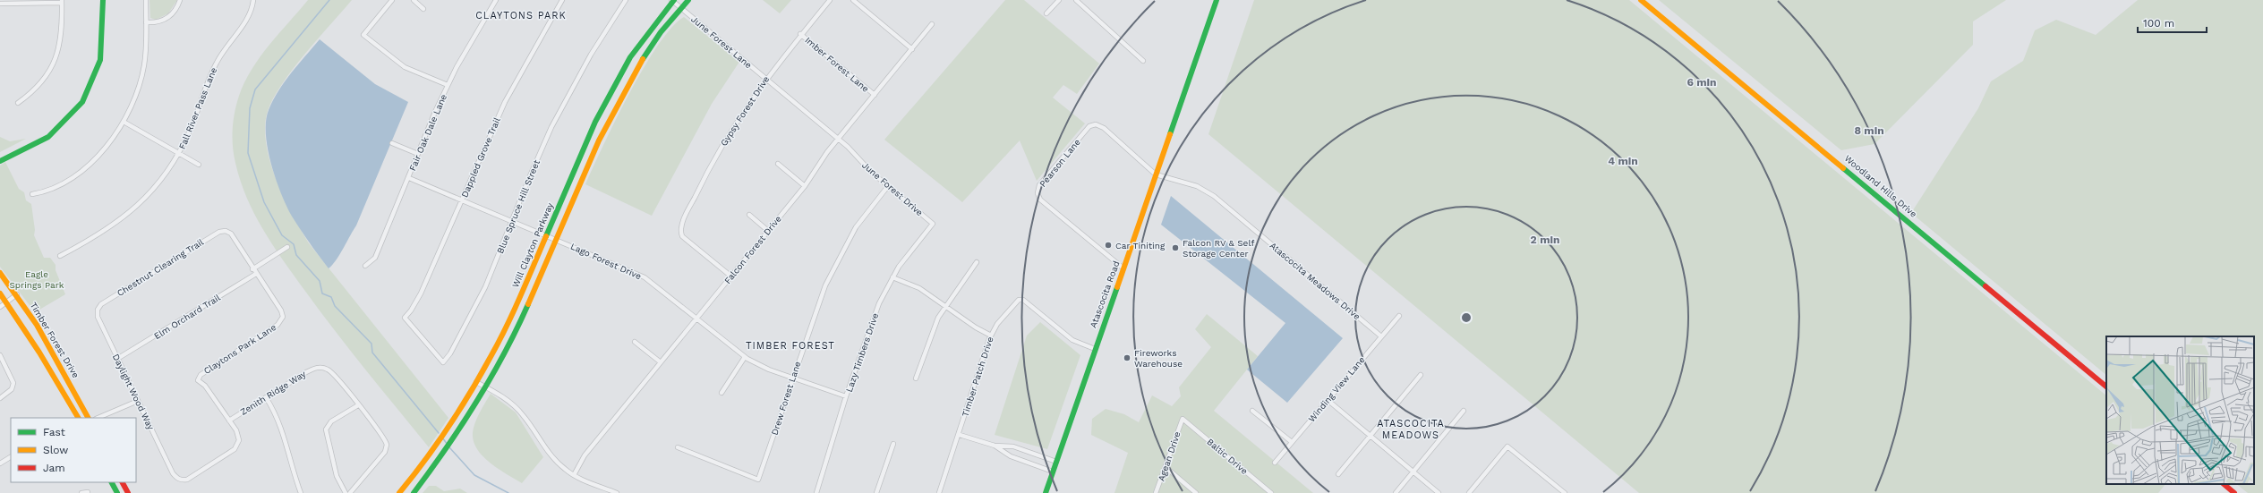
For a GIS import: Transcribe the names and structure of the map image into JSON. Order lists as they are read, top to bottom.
{
  "streets": {
    "main road": [
      "Woodland Hills Drive",
      "Will Clayton Parkway",
      "Atascocita Road",
      "Timber Forest Drive"
    ],
    "street": [
      "June Forest Lane",
      "Imber Forest Lane",
      "Fall River Pass Lane",
      "Gypsy Forest Drive",
      "Fair Oak Dale Lane",
      "Dappled Grove Trail",
      "Pearson Lane",
      "June Forest Drive",
      "Blue Spruce Hill Street",
      "Falcon Forest Drive",
      "Lago Forest Drive",
      "Chestnut Clearing Trail",
      "Atascocita Meadows Drive",
      "Elm Orchard Trail",
      "Claytons Park Lane",
      "Lazy Timbers Drive",
      "Timber Patch Drive",
      "Winding View Lane",
      "Daylight Wood Way",
      "Zenith Ridge Way",
      "Drew Forest Lane",
      "Agean Drive",
      "Baltic Drive"
    ]
  },
  "crossings": [
    ["June Forest Lane", "Gypsy Forest Drive"],
    ["June Forest Lane", "June Forest Drive"],
    ["June Forest Lane", "Will Clayton Parkway"],
    ["June Forest Lane", "Falcon Forest Drive"],
    ["Imber Forest Lane", "Gypsy Forest Drive"],
    ["Imber Forest Lane", "Falcon Forest Drive"],
    ["Gypsy Forest Drive", "Falcon Forest Drive"],
    ["Fair Oak Dale Lane", "Lago Forest Drive"],
    ["Dappled Grove Trail", "Blue Spruce Hill Street"],
    ["Dappled Grove Trail", "Lago Forest Drive"],
    ["Pearson Lane", "Atascocita Meadows Drive"],
    ["Pearson Lane", "Atascocita Road"],
    ["June Forest Drive", "Falcon Forest Drive"],
    ["June Forest Drive", "Lazy Timbers Drive"],
    ["June Forest Drive", "Drew Forest Lane"],
    ["Blue Spruce Hill Street", "Lago Forest Drive"],
    ["Will Clayton Parkway", "Lago Forest Drive"],
    ["Falcon Forest Drive", "Lago Forest Drive"],
    ["Lago Forest Drive", "Lazy Timbers Drive"],
    ["Lago Forest Drive", "Drew Forest Lane"],
    ["Chestnut Clearing Trail", "Daylight Wood Way"],
    ["Atascocita Meadows Drive", "Atascocita Road"],
    ["Atascocita Meadows Drive", "Winding View Lane"],
    ["Atascocita Road", "Timber Patch Drive"],
    ["Elm Orchard Trail", "Claytons Park Lane"],
    ["Elm Orchard Trail", "Daylight Wood Way"],
    ["Claytons Park Lane", "Daylight Wood Way"],
    ["Claytons Park Lane", "Zenith Ridge Way"],
    ["Daylight Wood Way", "Zenith Ridge Way"],
    ["Agean Drive", "Baltic Drive"]
  ],
  "districts": ["CLAYTONS PARK", "TIMBER FOREST", "ATASCOCITA MEADOWS"],
  "parks": ["Eagle Springs Park"],
  "places": ["Car Tiniting", "Falcon RV & Self Storage Center", "Fireworks Warehouse"],
  "legend": ["Fast", "Slow", "Jam"],
  "scale_bar": "100 m",
  "rings": [
    "6 min",
    "8 min",
    "4 min",
    "2 min"
  ]
}
